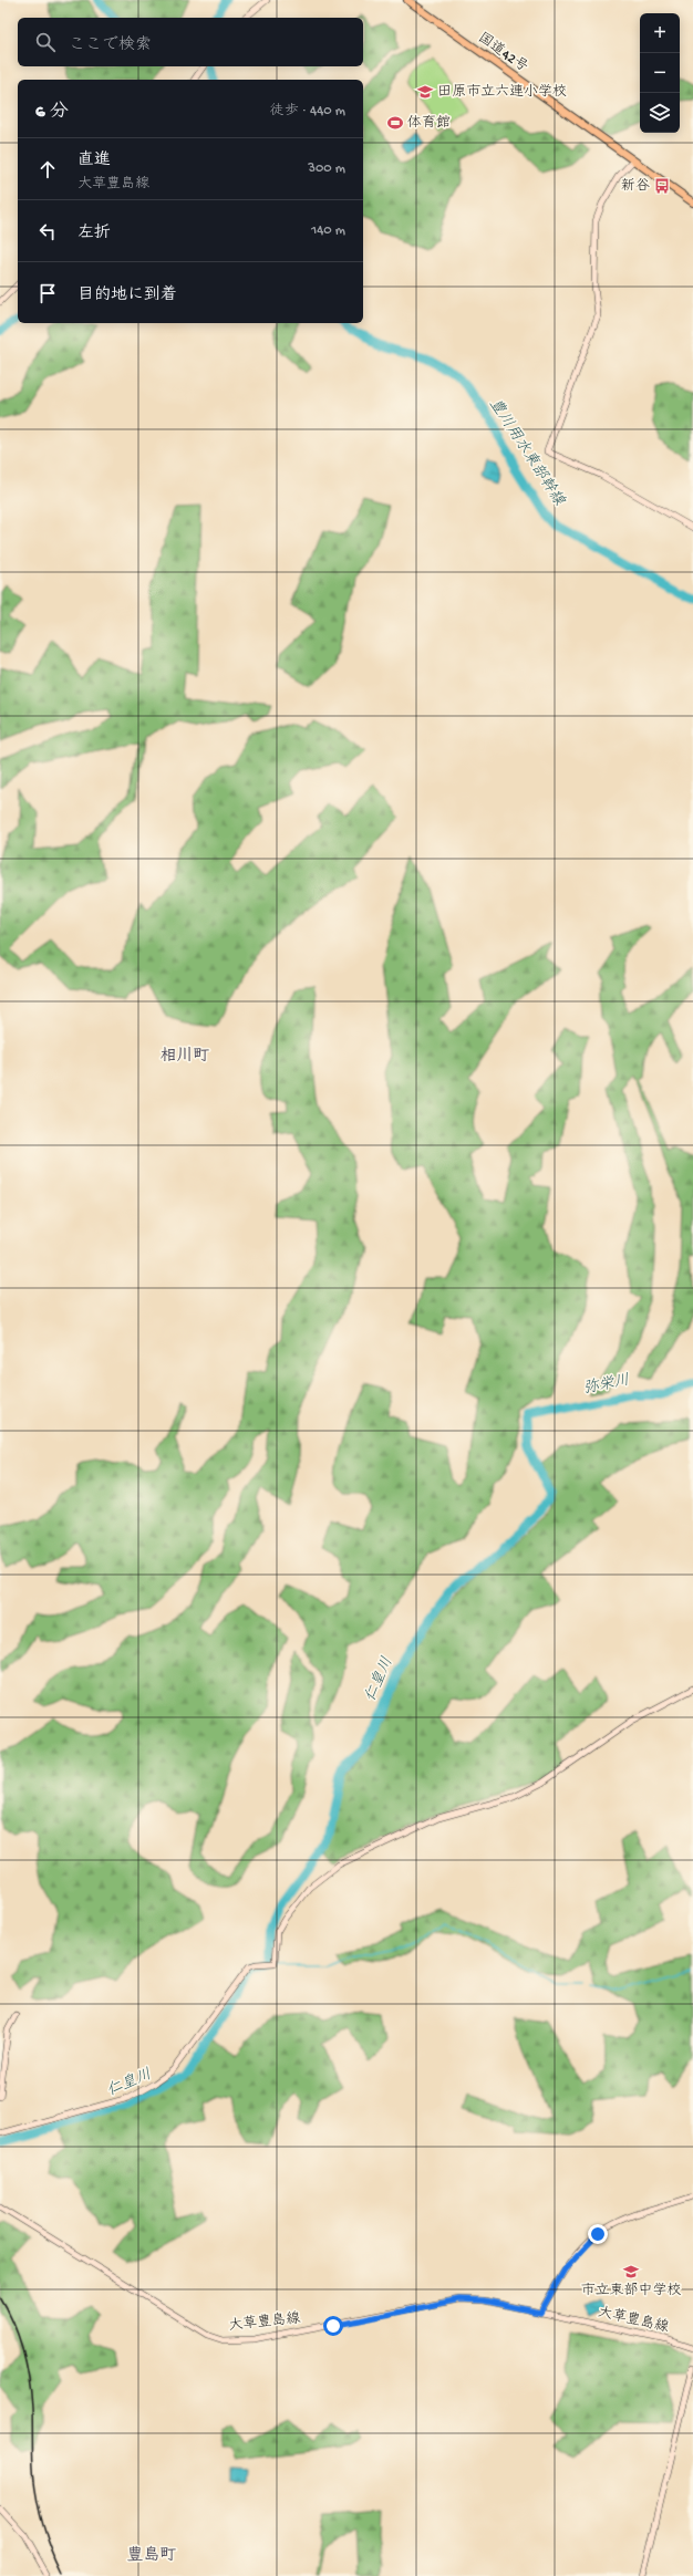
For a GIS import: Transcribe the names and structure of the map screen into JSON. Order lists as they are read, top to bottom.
{
  "streets": {
    "highway": ["国道42号"],
    "street": ["大草豊島線"]
  },
  "districts": ["相川町", "豊島町"],
  "water": ["豊川用水東部幹線", "弥栄川", "仁皇川"],
  "places": {
    "school or university": ["田原市立六連小学校", "市立東部中学校"],
    "sports": ["体育館"],
    "bus stop": ["新谷"]
  },
  "page": {
    "map_buttons": ["+", "−"],
    "search": "ここで検索",
    "heading": ["6 分", "徒歩 · 440 m"],
    "list": [
      ["直進", "大草豊島線", "300 m"],
      ["左折", "140 m"],
      "目的地に到着"
    ]
  }
}
